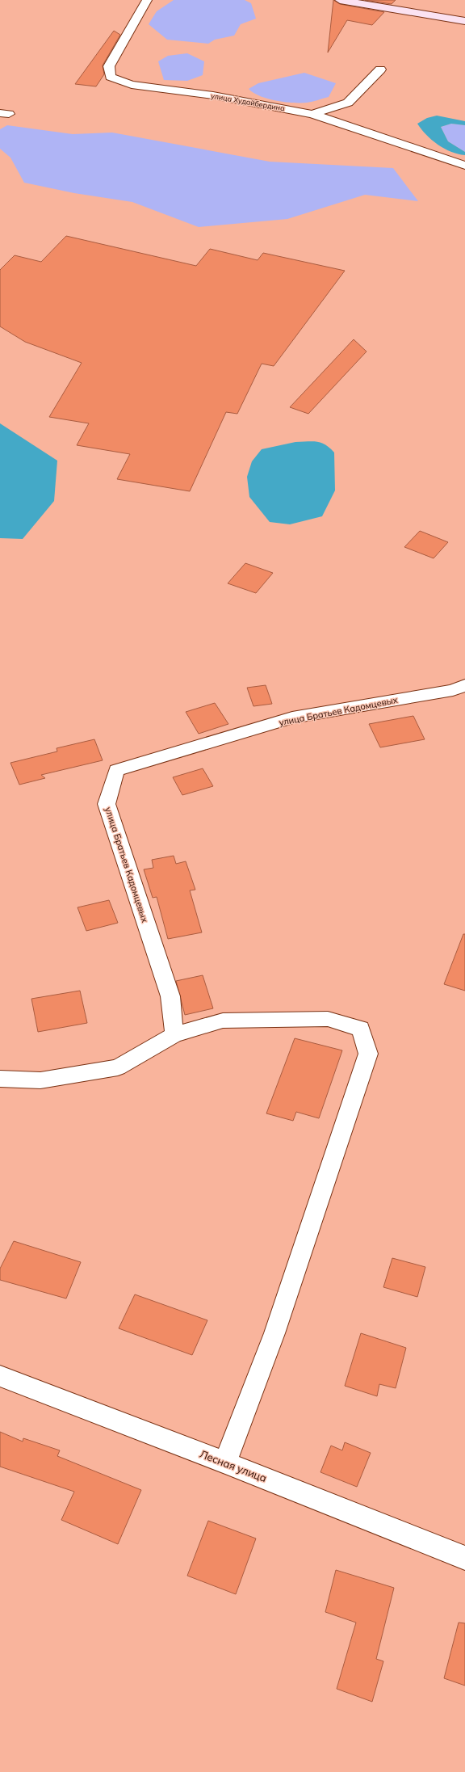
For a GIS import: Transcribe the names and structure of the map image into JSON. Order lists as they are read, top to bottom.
{
  "streets": {
    "street": ["улица Худайбердина", "улица Братьев Кадомцевых", "Лесная улица"]
  }
}
